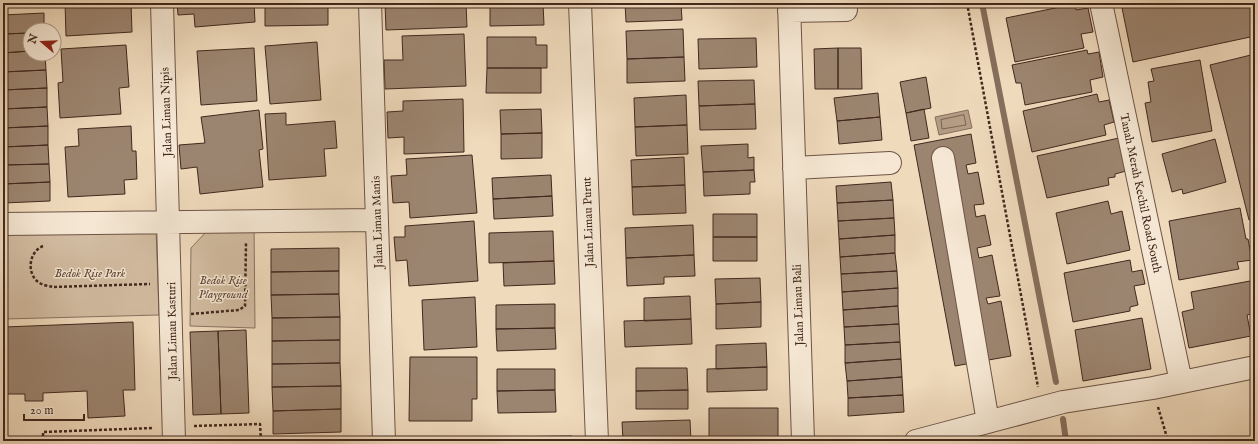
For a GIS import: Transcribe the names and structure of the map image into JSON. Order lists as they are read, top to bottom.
{
  "streets": {
    "street": [
      "Jalan Limau Nipis",
      "Tanah Merah Kechil Road South",
      "Jalan Limau Manis",
      "Jalan Limau Purut",
      "Jalan Limau Bali",
      "Jalan Limau Kasturi"
    ]
  },
  "crossings": [
    ["Jalan Limau Nipis", "Jalan Limau Kasturi"]
  ],
  "parks": ["Bedok Rise Park", "Bedok Rise Playground"],
  "scale_bar": "20 m",
  "north": "left"
}
